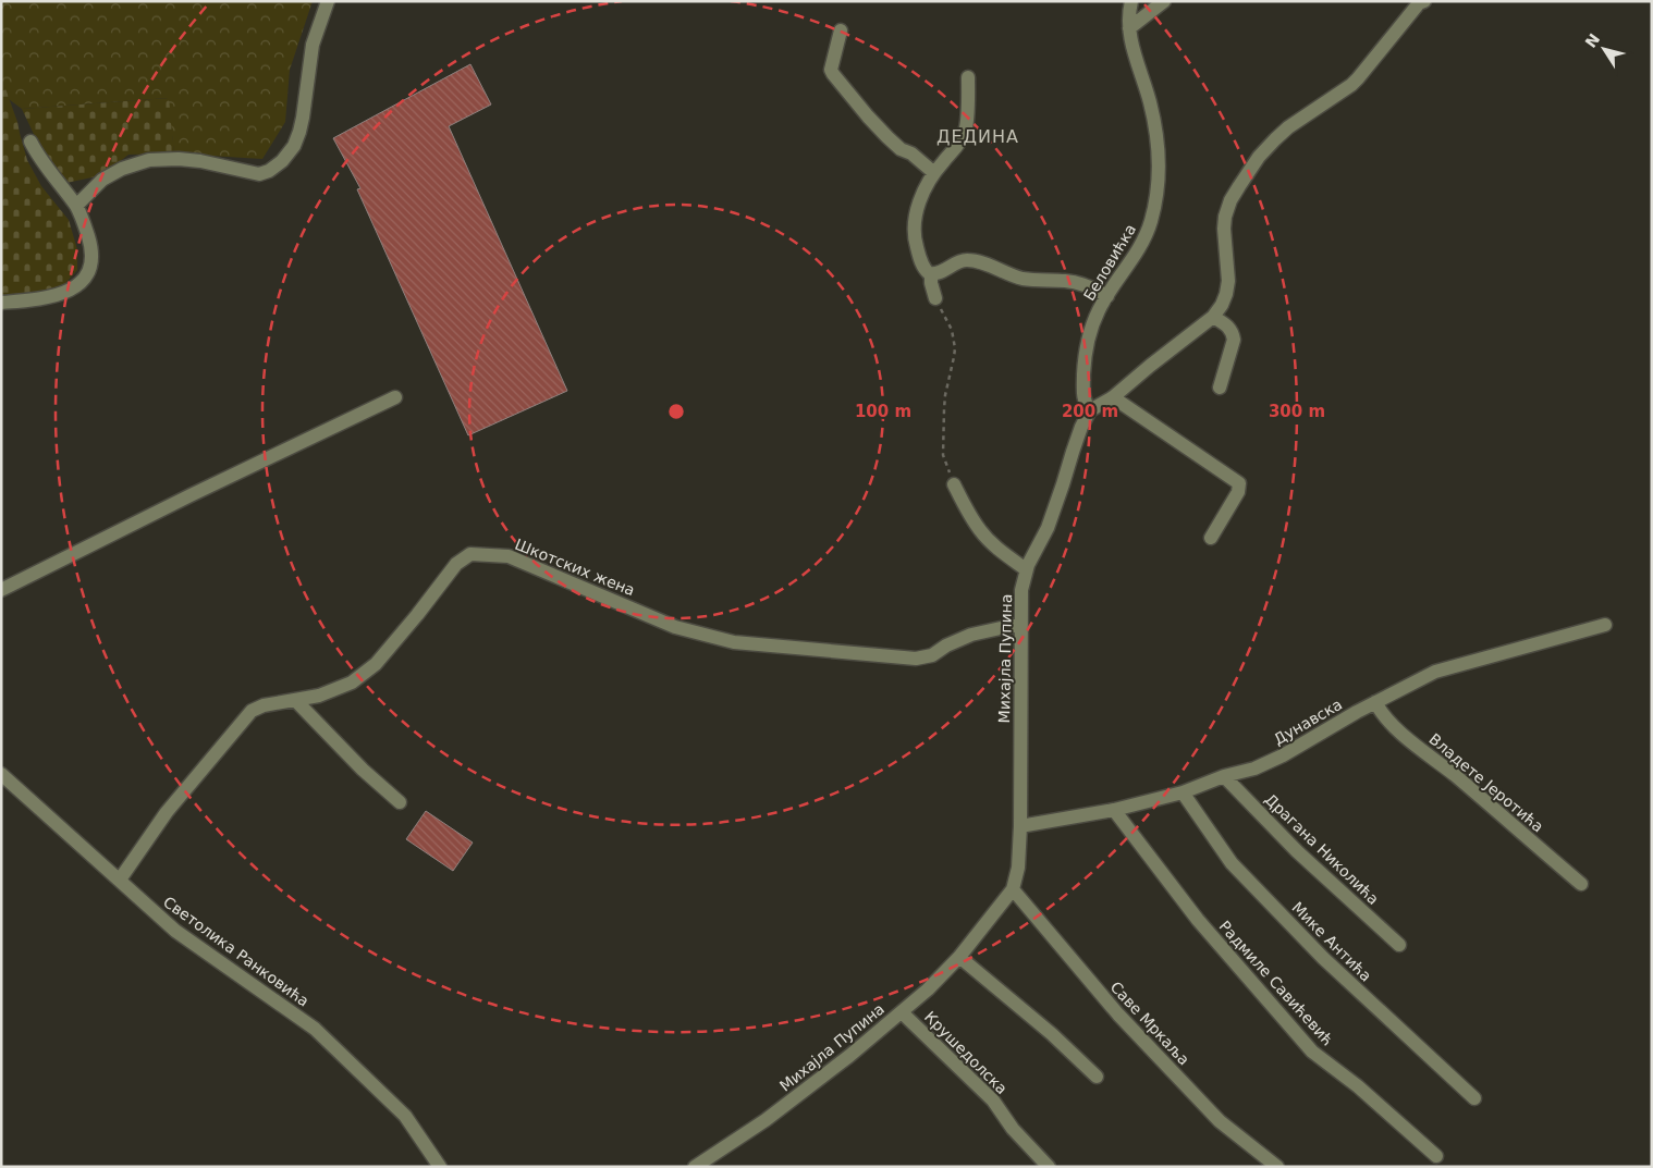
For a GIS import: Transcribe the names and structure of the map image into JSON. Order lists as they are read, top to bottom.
{
  "streets": {
    "street": [
      "Беловићка",
      "Шкотских жена",
      "Михајла Пупина",
      "Дунавска",
      "Владете Јеротића",
      "Драгана Николића",
      "Мике Антића",
      "Светолика Ранковића",
      "Радмиле Савићевић",
      "Саве Мркаља",
      "Крушедолска"
    ]
  },
  "crossings": [
    ["Беловићка", "Михајла Пупина"],
    ["Шкотских жена", "Михајла Пупина"],
    ["Шкотских жена", "Светолика Ранковића"],
    ["Михајла Пупина", "Дунавска"],
    ["Михајла Пупина", "Саве Мркаља"],
    ["Михајла Пупина", "Крушедолска"],
    ["Дунавска", "Владете Јеротића"],
    ["Дунавска", "Драгана Николића"],
    ["Дунавска", "Мике Антића"],
    ["Дунавска", "Радмиле Савићевић"]
  ],
  "districts": ["ДЕДИНА"],
  "north": "top left",
  "rings": ["100 m", "200 m", "300 m"]
}
